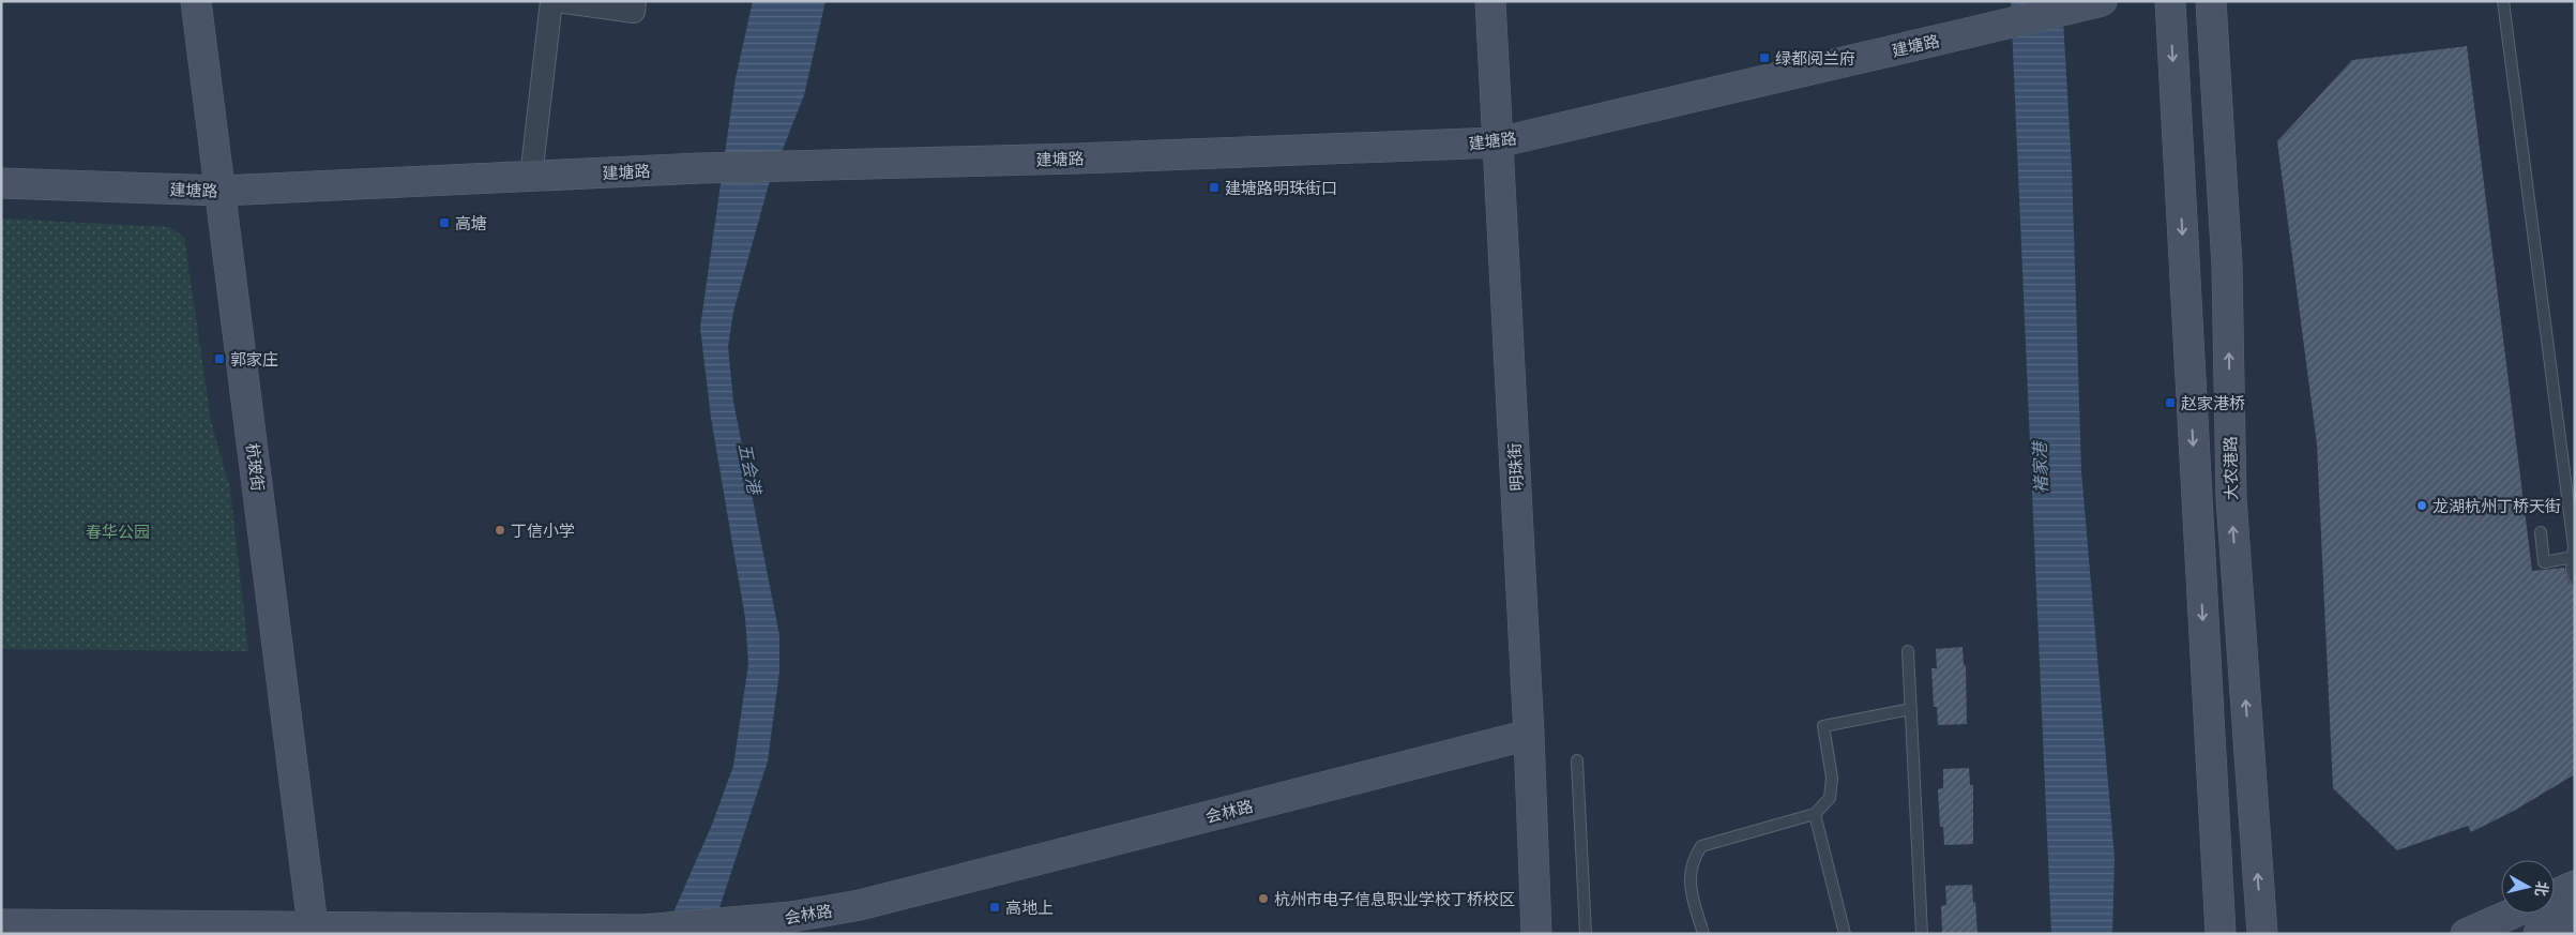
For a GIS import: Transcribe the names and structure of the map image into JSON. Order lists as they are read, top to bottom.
{
  "streets": {
    "street": [
      "建塘路",
      "杭玻街",
      "明珠街",
      "大农港路",
      "会林路"
    ]
  },
  "crossings": [
    ["建塘路", "杭玻街"],
    ["建塘路", "明珠街"],
    ["杭玻街", "会林路"],
    ["明珠街", "会林路"]
  ],
  "water": ["五会港", "褚家港"],
  "parks": ["春华公园"],
  "places": {
    "transit": [
      "绿都阅兰府",
      "建塘路明珠街口",
      "高塘",
      "郭家庄",
      "赵家港桥",
      "高地上"
    ],
    "other": ["龙湖杭州丁桥天街", "丁信小学", "杭州市电子信息职业学校丁桥校区"]
  },
  "north": "right"
}
